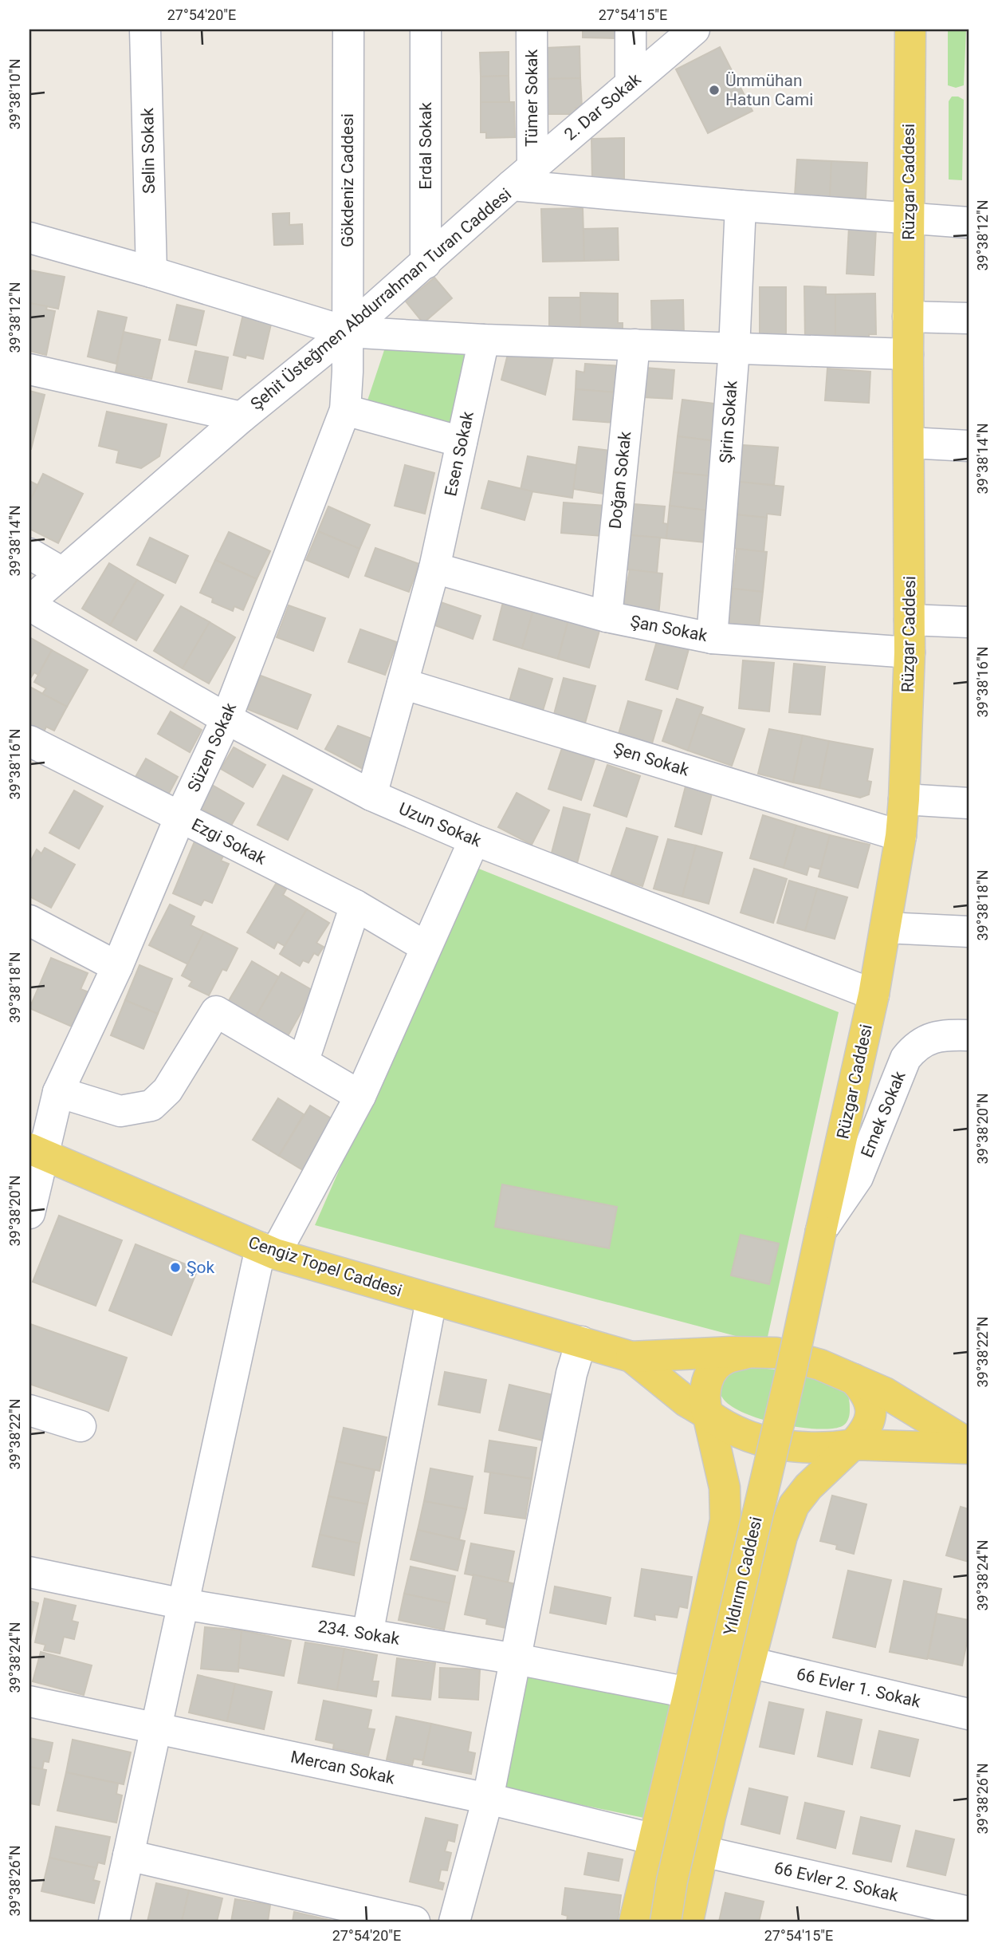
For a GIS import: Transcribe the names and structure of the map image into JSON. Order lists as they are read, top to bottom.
{
  "streets": {
    "main road": ["Rüzgar Caddesi", "Cengiz Topel Caddesi", "Yıldırım Caddesi"],
    "street": [
      "Tümer Sokak",
      "2. Dar Sokak",
      "Erdal Sokak",
      "Selin Sokak",
      "Gökdeniz Caddesi",
      "Şehit Üsteğmen Abdurrahman Turan Caddesi",
      "Şirin Sokak",
      "Esen Sokak",
      "Doğan Sokak",
      "Şan Sokak",
      "Süzen Sokak",
      "Şen Sokak",
      "Uzun Sokak",
      "Ezgi Sokak",
      "Emek Sokak",
      "234. Sokak",
      "66 Evler 1. Sokak",
      "Mercan Sokak",
      "66 Evler 2. Sokak"
    ]
  },
  "crossings": [
    ["Tümer Sokak", "2. Dar Sokak"],
    ["Tümer Sokak", "Şehit Üsteğmen Abdurrahman Turan Caddesi"],
    ["2. Dar Sokak", "Şehit Üsteğmen Abdurrahman Turan Caddesi"],
    ["Erdal Sokak", "Şehit Üsteğmen Abdurrahman Turan Caddesi"],
    ["Gökdeniz Caddesi", "Şehit Üsteğmen Abdurrahman Turan Caddesi"],
    ["Gökdeniz Caddesi", "Süzen Sokak"],
    ["Rüzgar Caddesi", "Şehit Üsteğmen Abdurrahman Turan Caddesi"],
    ["Rüzgar Caddesi", "Şan Sokak"],
    ["Rüzgar Caddesi", "Şen Sokak"],
    ["Rüzgar Caddesi", "Uzun Sokak"],
    ["Rüzgar Caddesi", "Emek Sokak"],
    ["Rüzgar Caddesi", "Yıldırım Caddesi"],
    ["Şehit Üsteğmen Abdurrahman Turan Caddesi", "Şirin Sokak"],
    ["Şehit Üsteğmen Abdurrahman Turan Caddesi", "Süzen Sokak"],
    ["Şehit Üsteğmen Abdurrahman Turan Caddesi", "Uzun Sokak"],
    ["Şirin Sokak", "Şan Sokak"],
    ["Esen Sokak", "Şan Sokak"],
    ["Esen Sokak", "Şen Sokak"],
    ["Esen Sokak", "Uzun Sokak"],
    ["Doğan Sokak", "Şan Sokak"],
    ["Süzen Sokak", "Uzun Sokak"],
    ["Süzen Sokak", "Ezgi Sokak"],
    ["Süzen Sokak", "Cengiz Topel Caddesi"],
    ["Emek Sokak", "Yıldırım Caddesi"]
  ],
  "places": ["Ümmühan Hatun Cami", "Şok"],
  "coordinates": [
    "27°54'20\"E",
    "27°54'15\"E",
    "39°38'10\"N",
    "39°38'12\"N",
    "39°38'14\"N",
    "39°38'16\"N",
    "39°38'18\"N",
    "39°38'20\"N",
    "39°38'22\"N",
    "39°38'24\"N",
    "39°38'26\"N"
  ]
}
